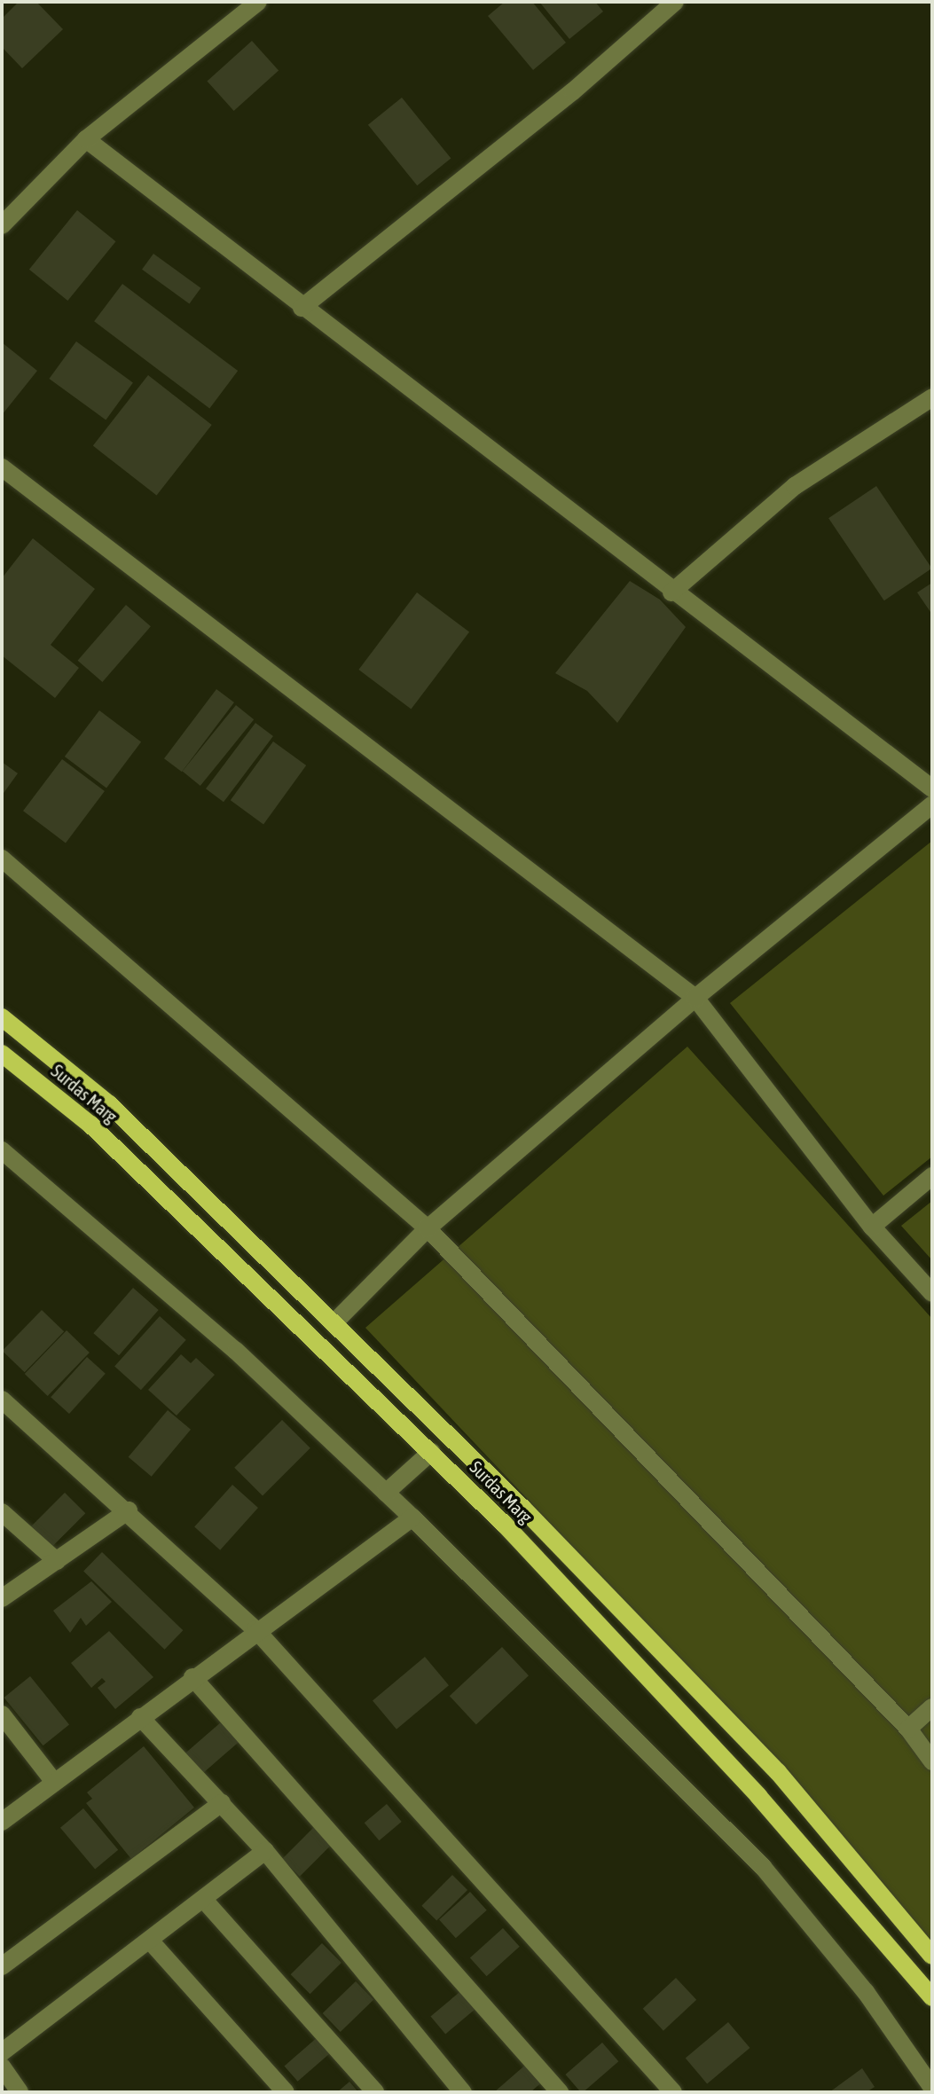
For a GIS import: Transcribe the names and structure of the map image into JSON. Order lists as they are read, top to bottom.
{
  "streets": {
    "main road": ["Surdas Marg"]
  }
}
